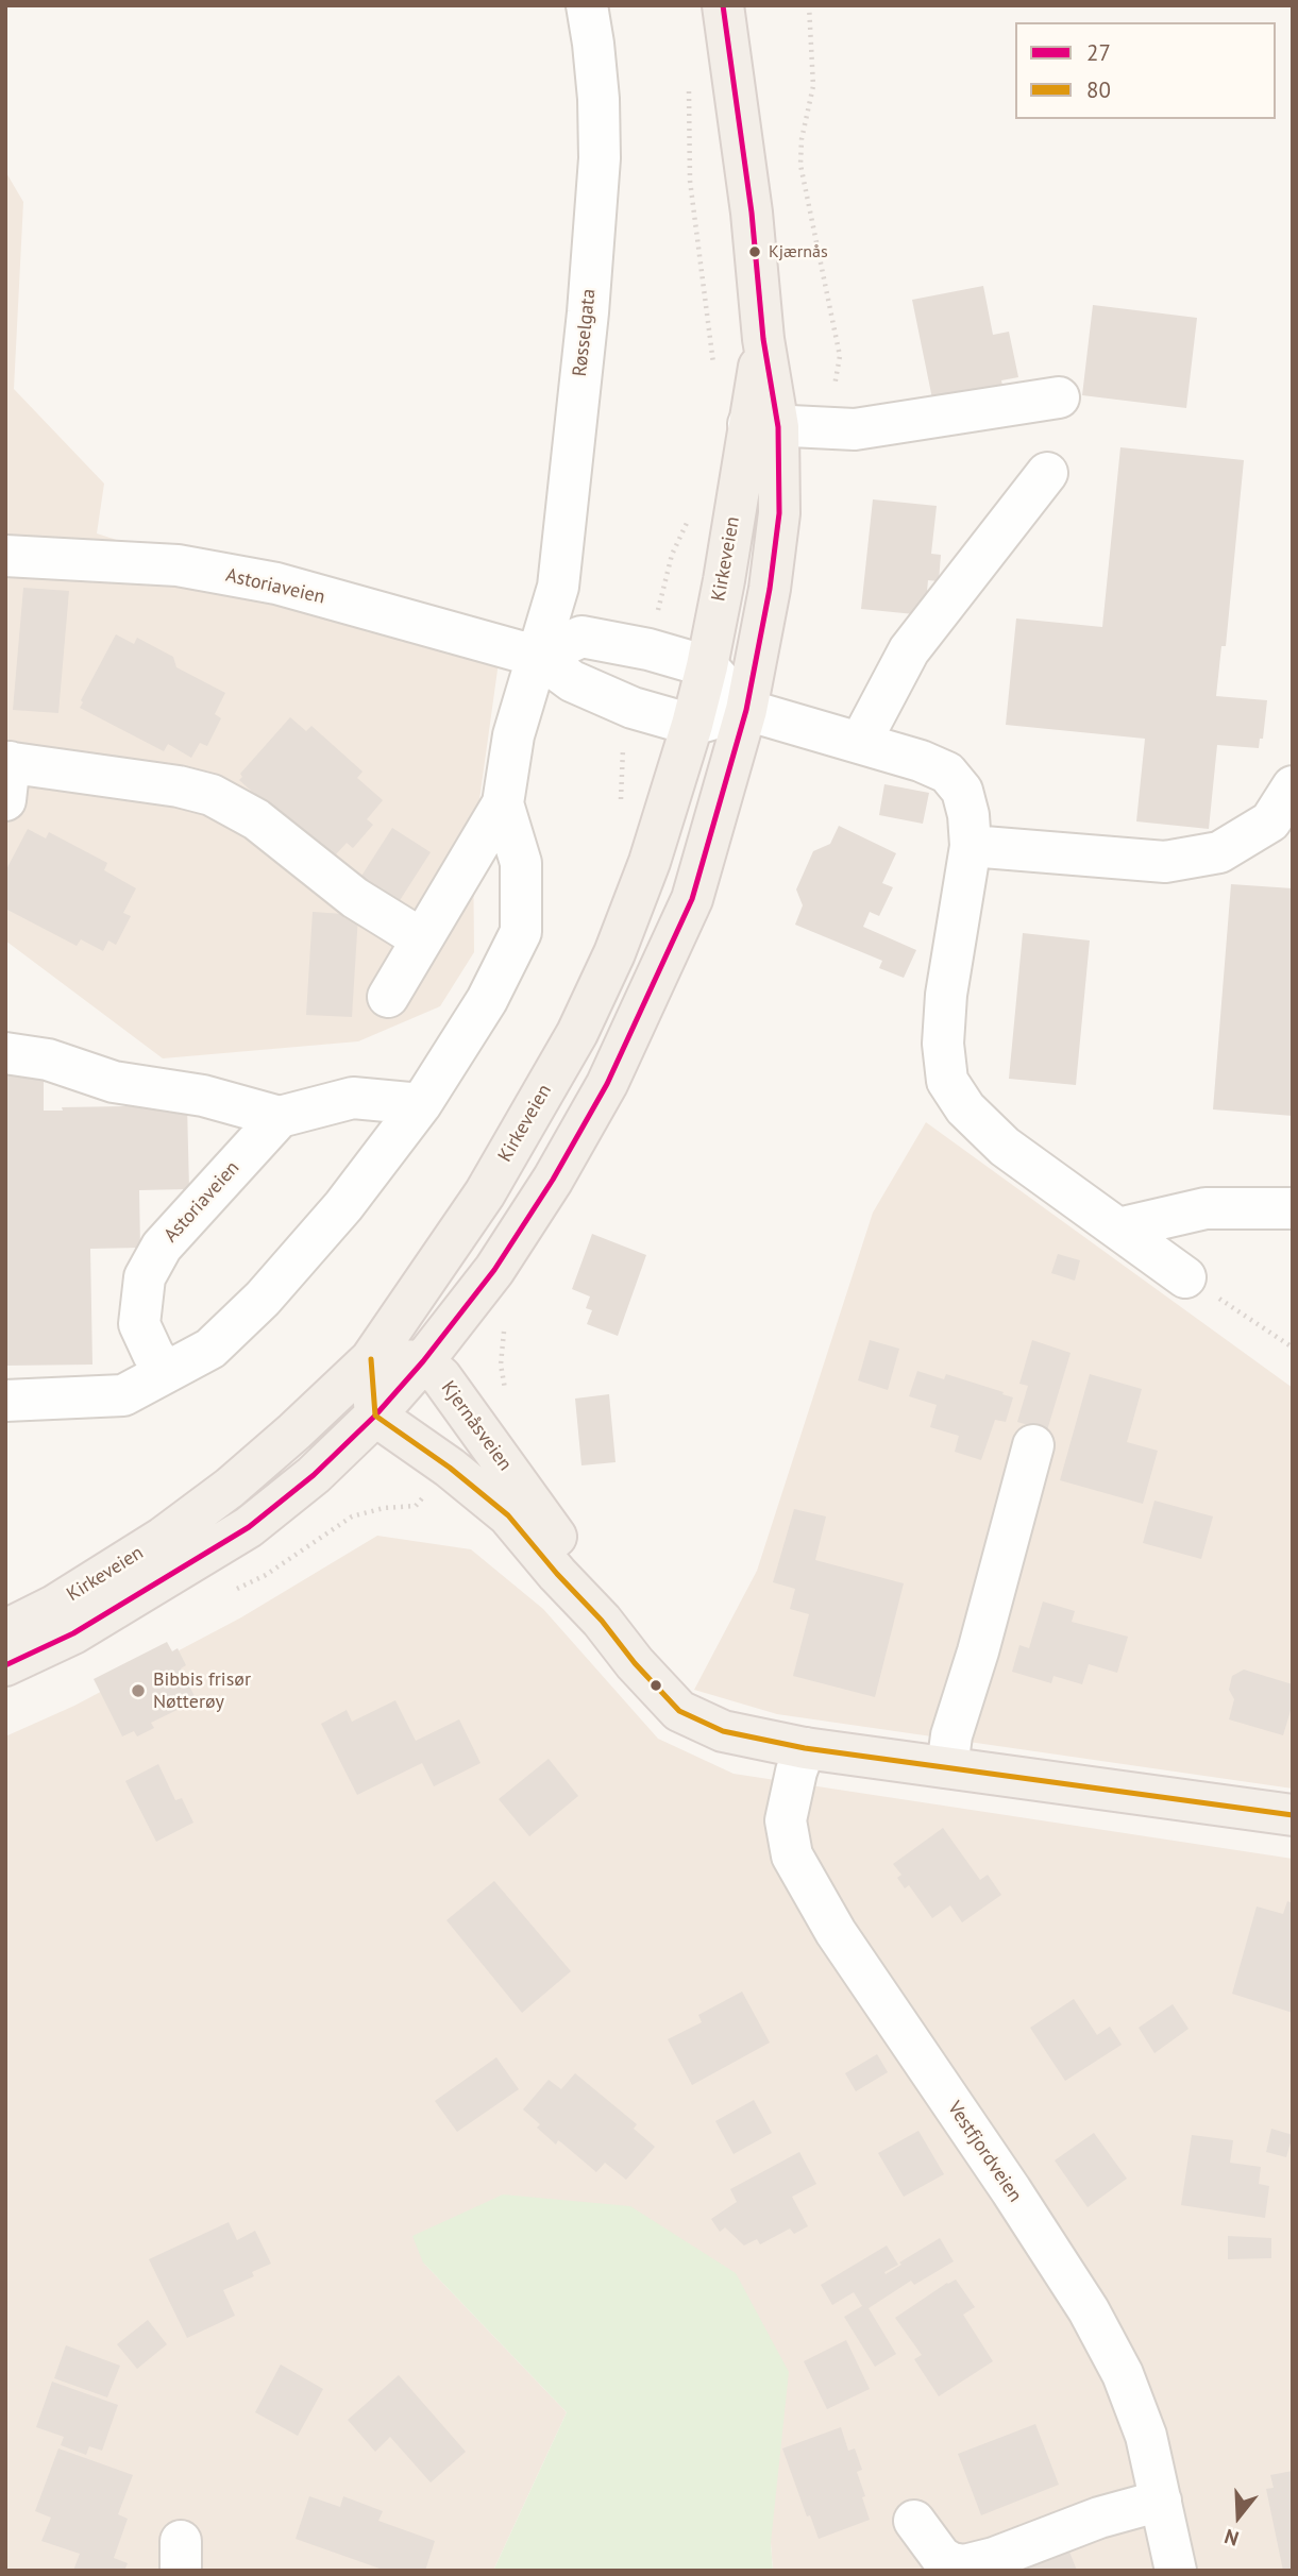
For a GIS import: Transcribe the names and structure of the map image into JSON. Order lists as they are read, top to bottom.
{
  "streets": {
    "main road": ["Kirkeveien", "Kjernåsveien"],
    "street": ["Røsselgata", "Astoriaveien", "Vestfjordveien"]
  },
  "crossings": [
    ["Røsselgata", "Astoriaveien"],
    ["Kirkeveien", "Astoriaveien"],
    ["Kirkeveien", "Kjernåsveien"],
    ["Kjernåsveien", "Vestfjordveien"]
  ],
  "places": ["Kjærnås", "Bibbis frisør Nøtterøy"],
  "lines": ["transit line 27", "transit line 80"],
  "legend": ["27", "80"],
  "north": "bottom"
}
